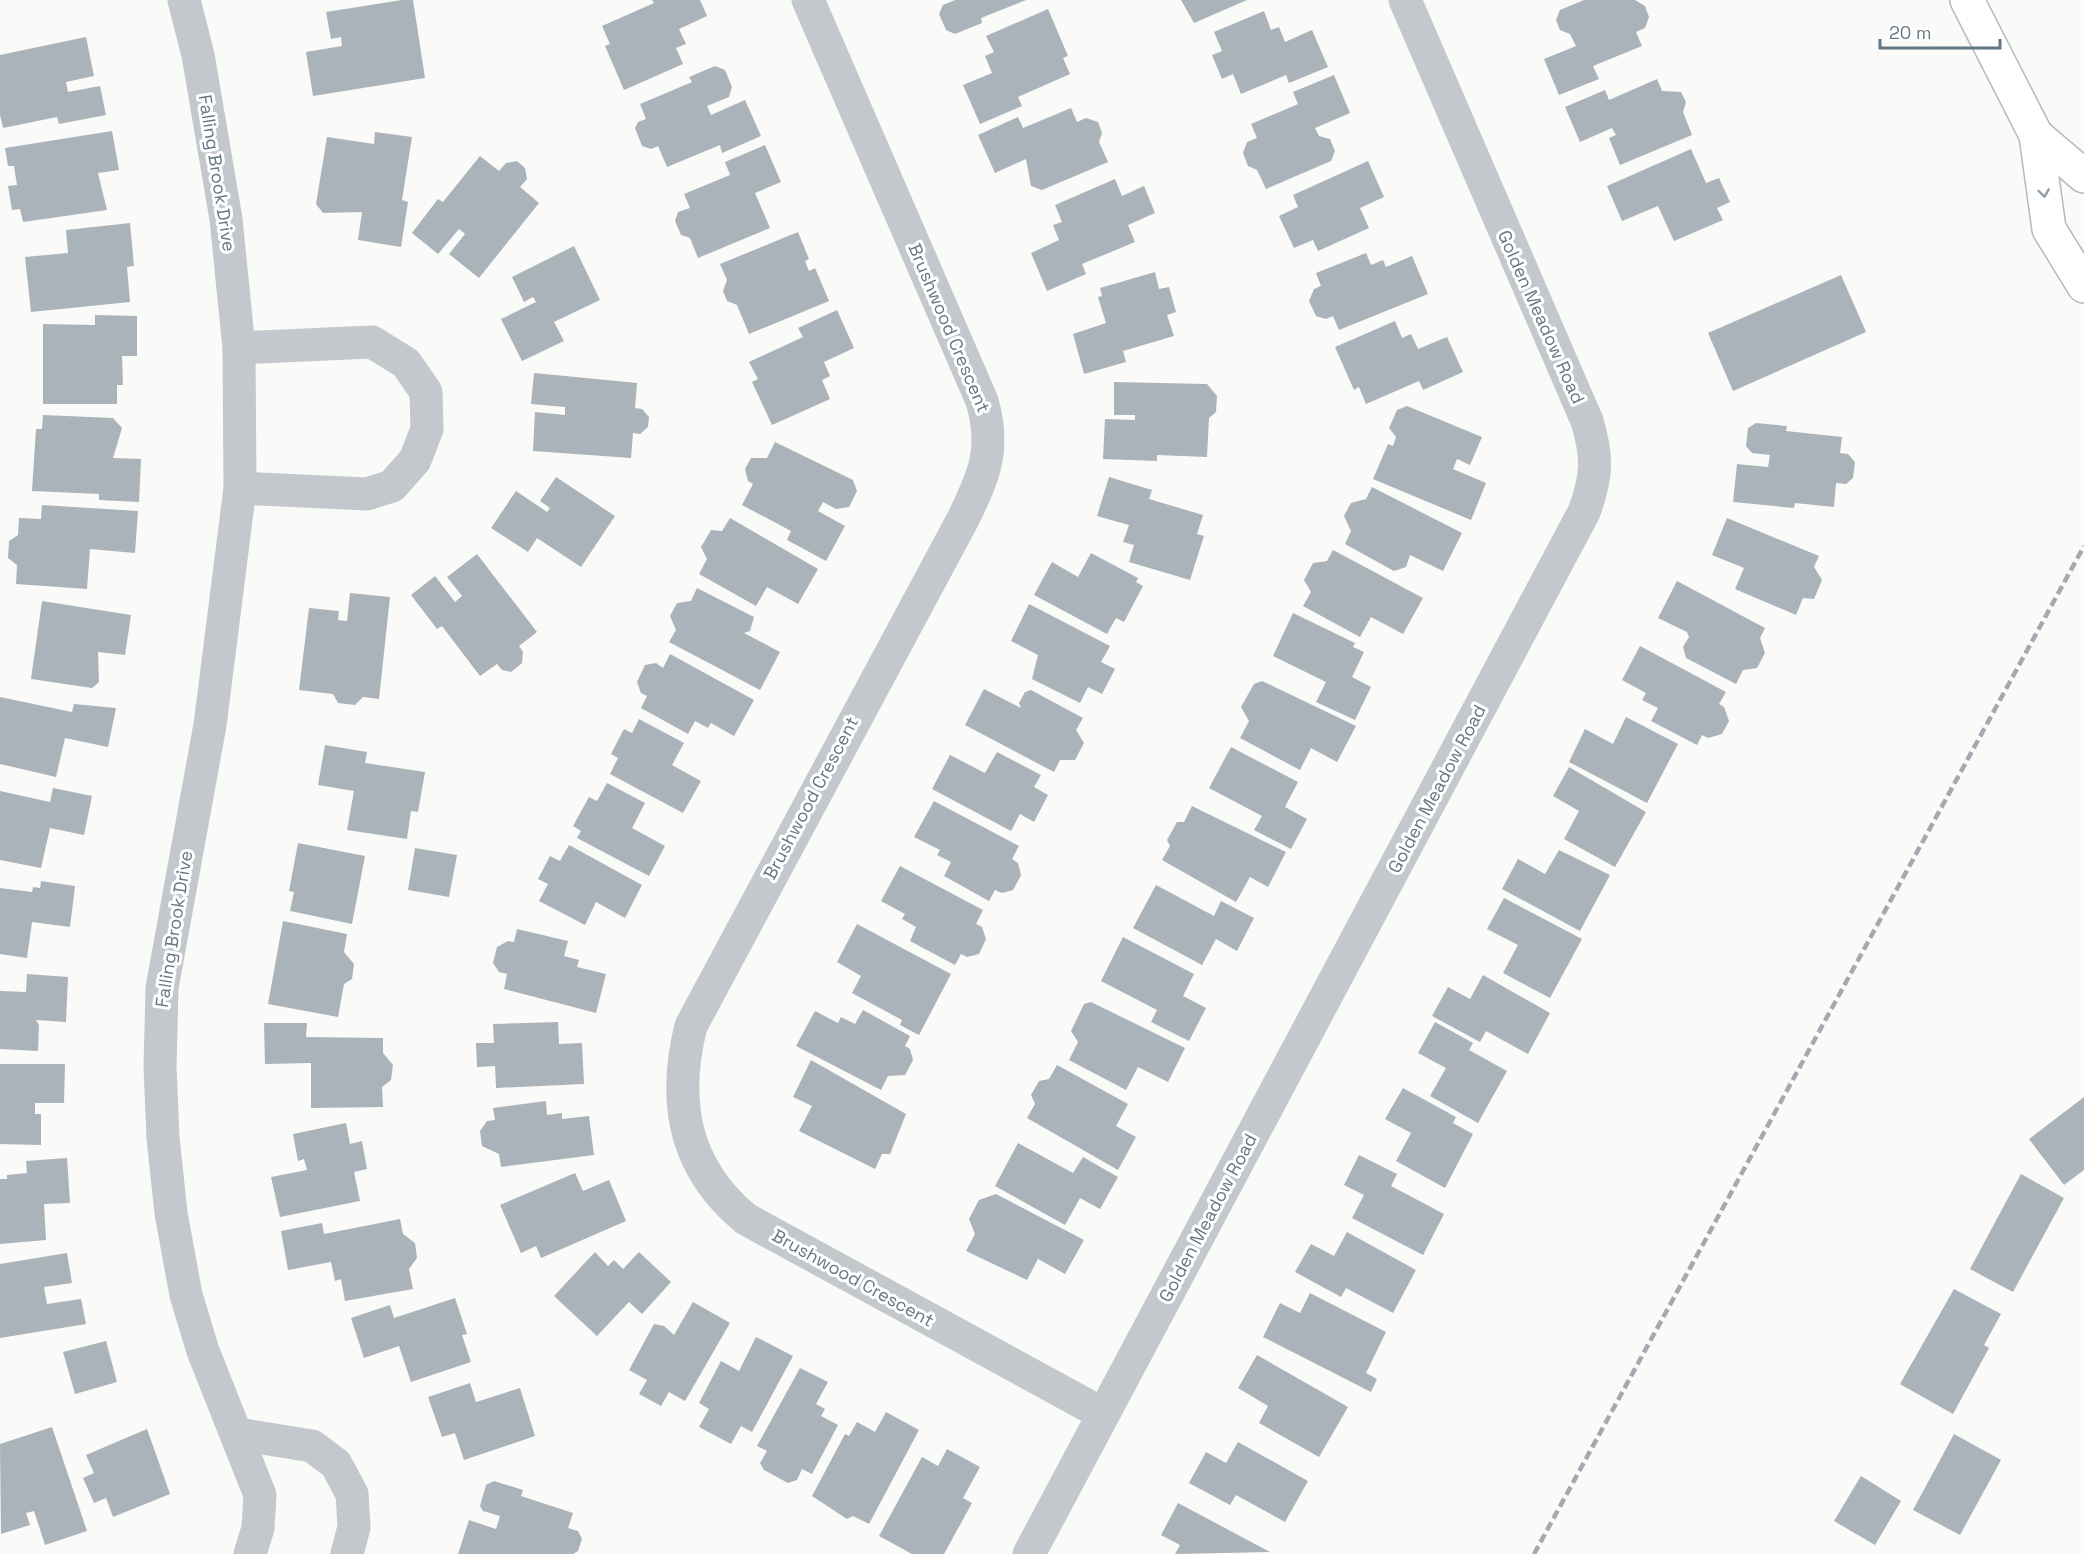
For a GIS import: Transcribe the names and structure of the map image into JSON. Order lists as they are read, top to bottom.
{
  "streets": {
    "street": ["Falling Brook Drive", "Golden Meadow Road", "Brushwood Crescent"]
  },
  "crossings": [
    ["Golden Meadow Road", "Brushwood Crescent"]
  ],
  "scale_bar": "20 m"
}
